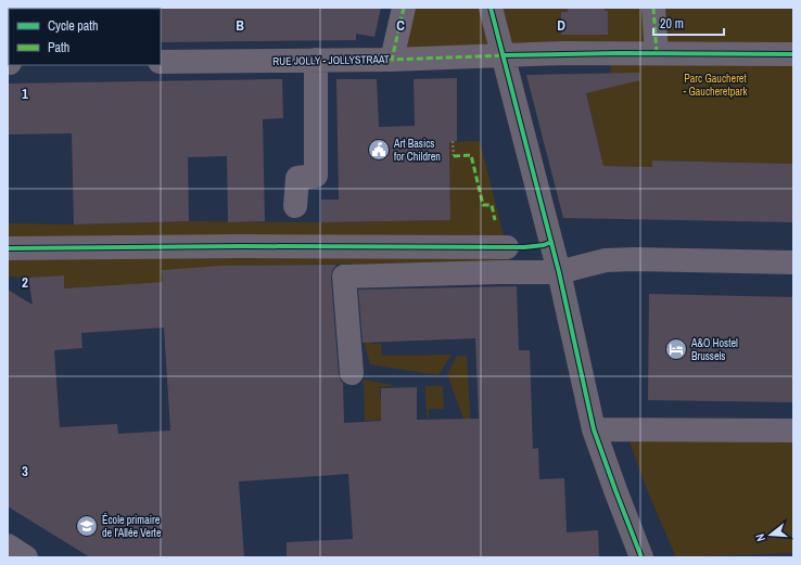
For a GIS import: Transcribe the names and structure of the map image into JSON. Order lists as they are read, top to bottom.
{
  "streets": {
    "street": ["RUE JOLLY - JOLLYSTRAAT"]
  },
  "parks": ["Parc Gaucheret - Gaucheretpark"],
  "places": {
    "public building": ["Art Basics for Children"],
    "hotel": ["A&O Hostel Brussels"],
    "school or university": ["École primaire de l'Allée Verte"]
  },
  "legend": ["Cycle path", "Path"],
  "scale_bar": "20 m",
  "north": "left",
  "grid": {
    "columns": ["B", "C", "D"],
    "rows": ["1", "2", "3"]
  }
}
